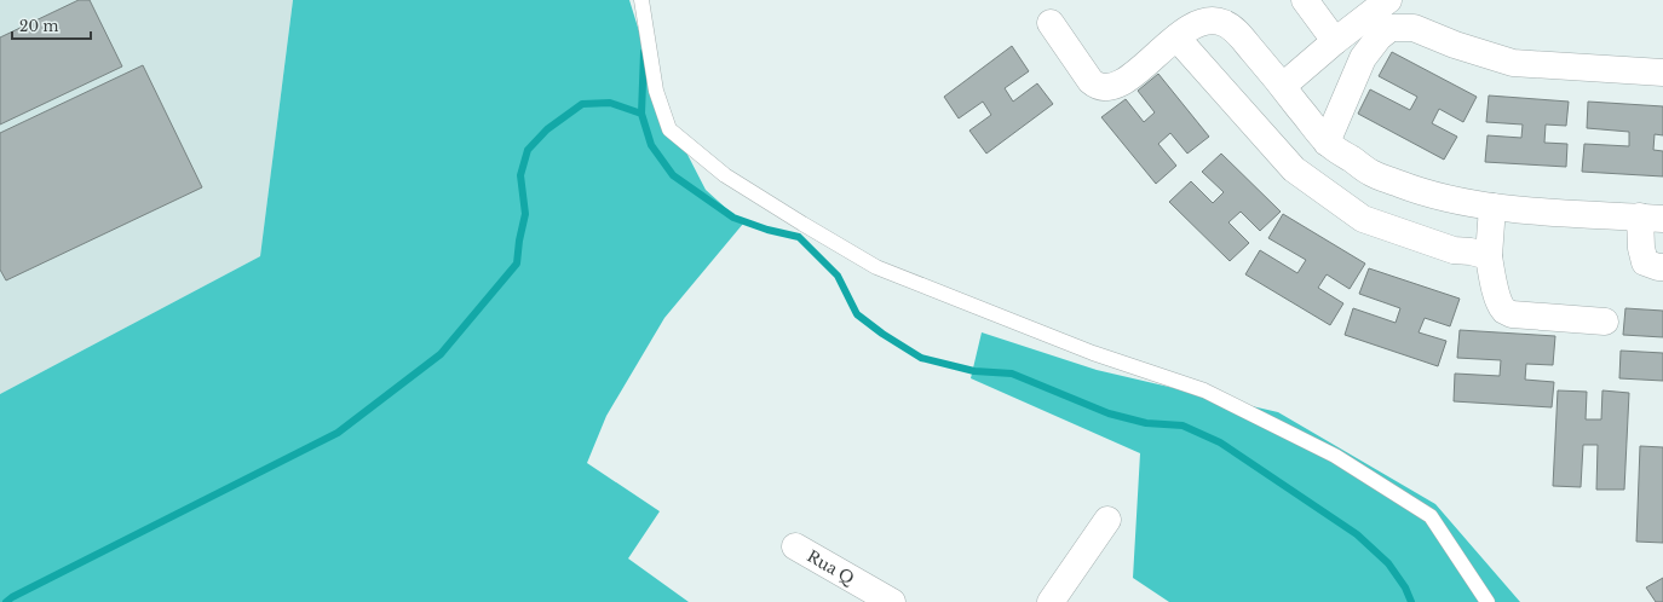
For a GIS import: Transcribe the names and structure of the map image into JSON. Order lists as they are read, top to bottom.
{
  "streets": {
    "street": ["Rua Q"]
  },
  "scale_bar": "20 m"
}
